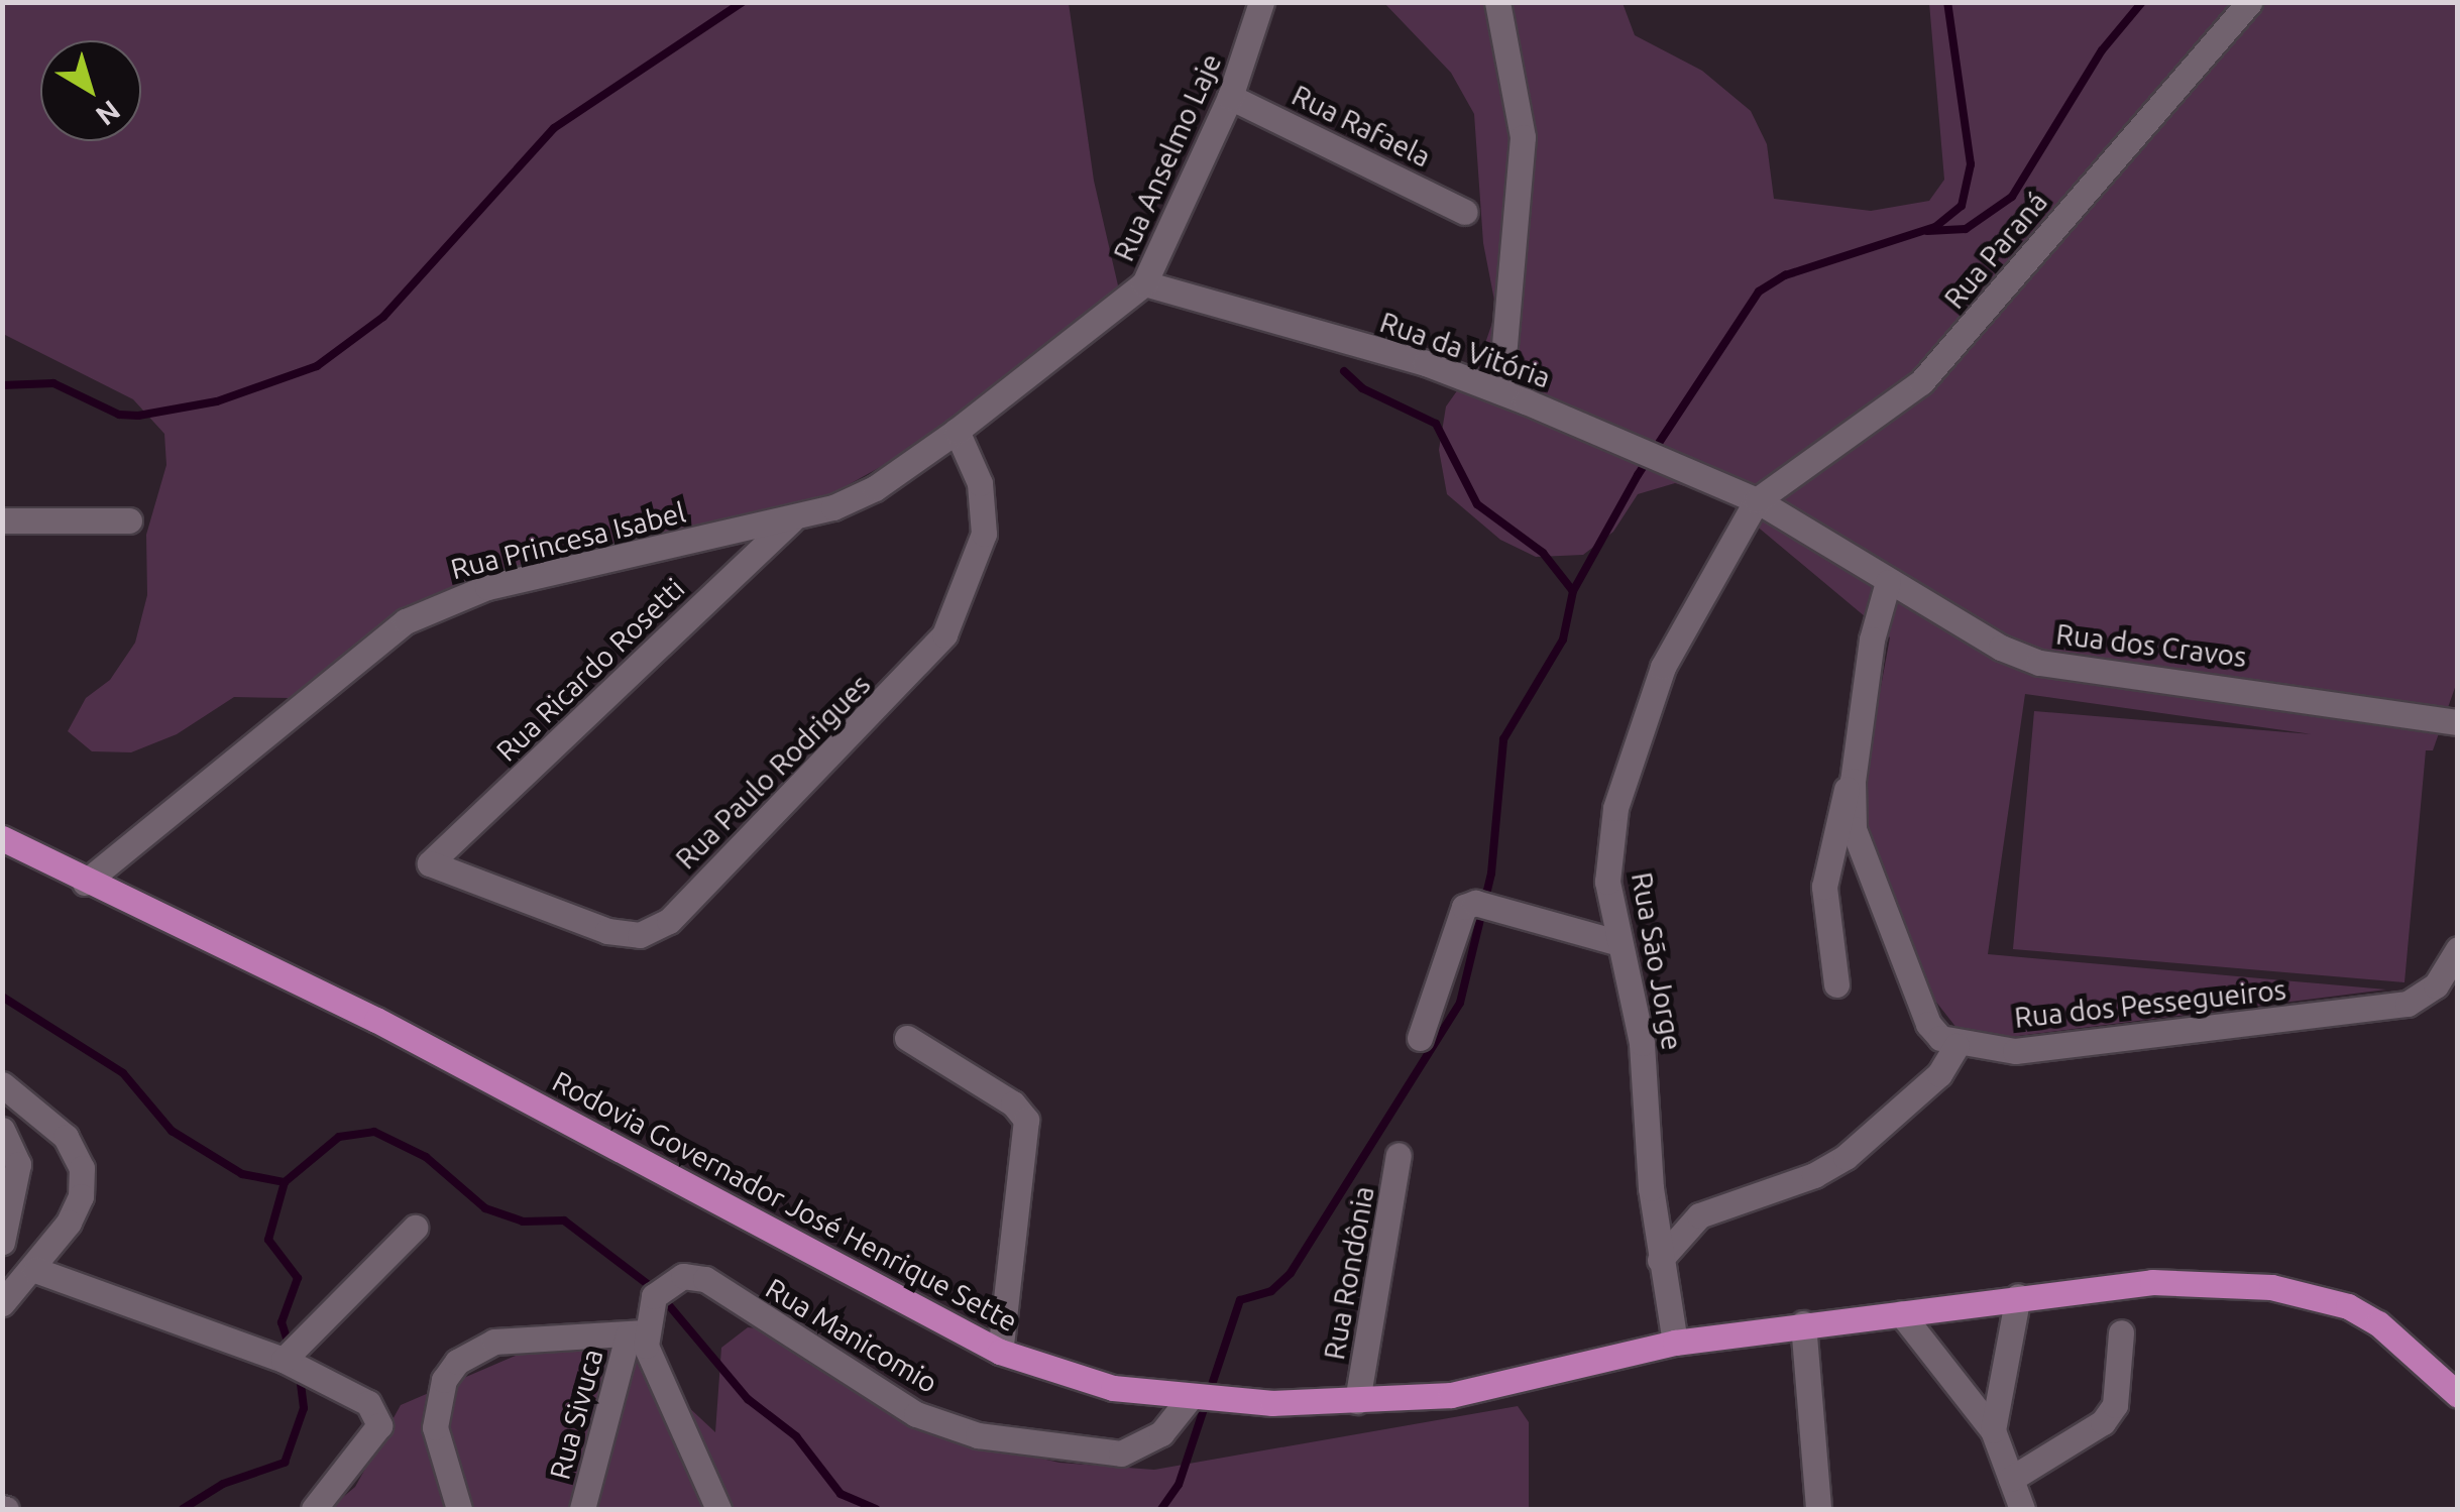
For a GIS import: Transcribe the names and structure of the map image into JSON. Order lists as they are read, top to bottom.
{
  "streets": {
    "main road": ["Rodovia Governador José Henrique Sette"],
    "street": [
      "Rua Rafaela",
      "Rua Anselmo Laje",
      "Rua Paraná",
      "Rua da Vitória",
      "Rua Princesa Isabel",
      "Rua dos Cravos",
      "Rua Ricardo Rosetti",
      "Rua Paulo Rodrigues",
      "Rua São Jorge",
      "Rua dos Pessegueiros",
      "Rua Rondônia",
      "Rua Manicomio",
      "Rua Sivuca"
    ]
  },
  "crossings": [
    ["Rua Rafaela", "Rua Anselmo Laje"],
    ["Rua Anselmo Laje", "Rua da Vitória"],
    ["Rua Anselmo Laje", "Rua Princesa Isabel"],
    ["Rua Anselmo Laje", "Rua Paulo Rodrigues"],
    ["Rua Paraná", "Rua da Vitória"],
    ["Rua Paraná", "Rua dos Cravos"],
    ["Rua Paraná", "Rua São Jorge"],
    ["Rua da Vitória", "Rua dos Cravos"],
    ["Rua da Vitória", "Rua São Jorge"],
    ["Rua Princesa Isabel", "Rua Ricardo Rosetti"],
    ["Rua Princesa Isabel", "Rua Paulo Rodrigues"],
    ["Rua Princesa Isabel", "Rodovia Governador José Henrique Sette"],
    ["Rua dos Cravos", "Rua São Jorge"],
    ["Rua Ricardo Rosetti", "Rua Paulo Rodrigues"],
    ["Rua São Jorge", "Rodovia Governador José Henrique Sette"],
    ["Rodovia Governador José Henrique Sette", "Rua Rondônia"],
    ["Rodovia Governador José Henrique Sette", "Rua Manicomio"],
    ["Rua Manicomio", "Rua Sivuca"]
  ],
  "north": "bottom right"
}
